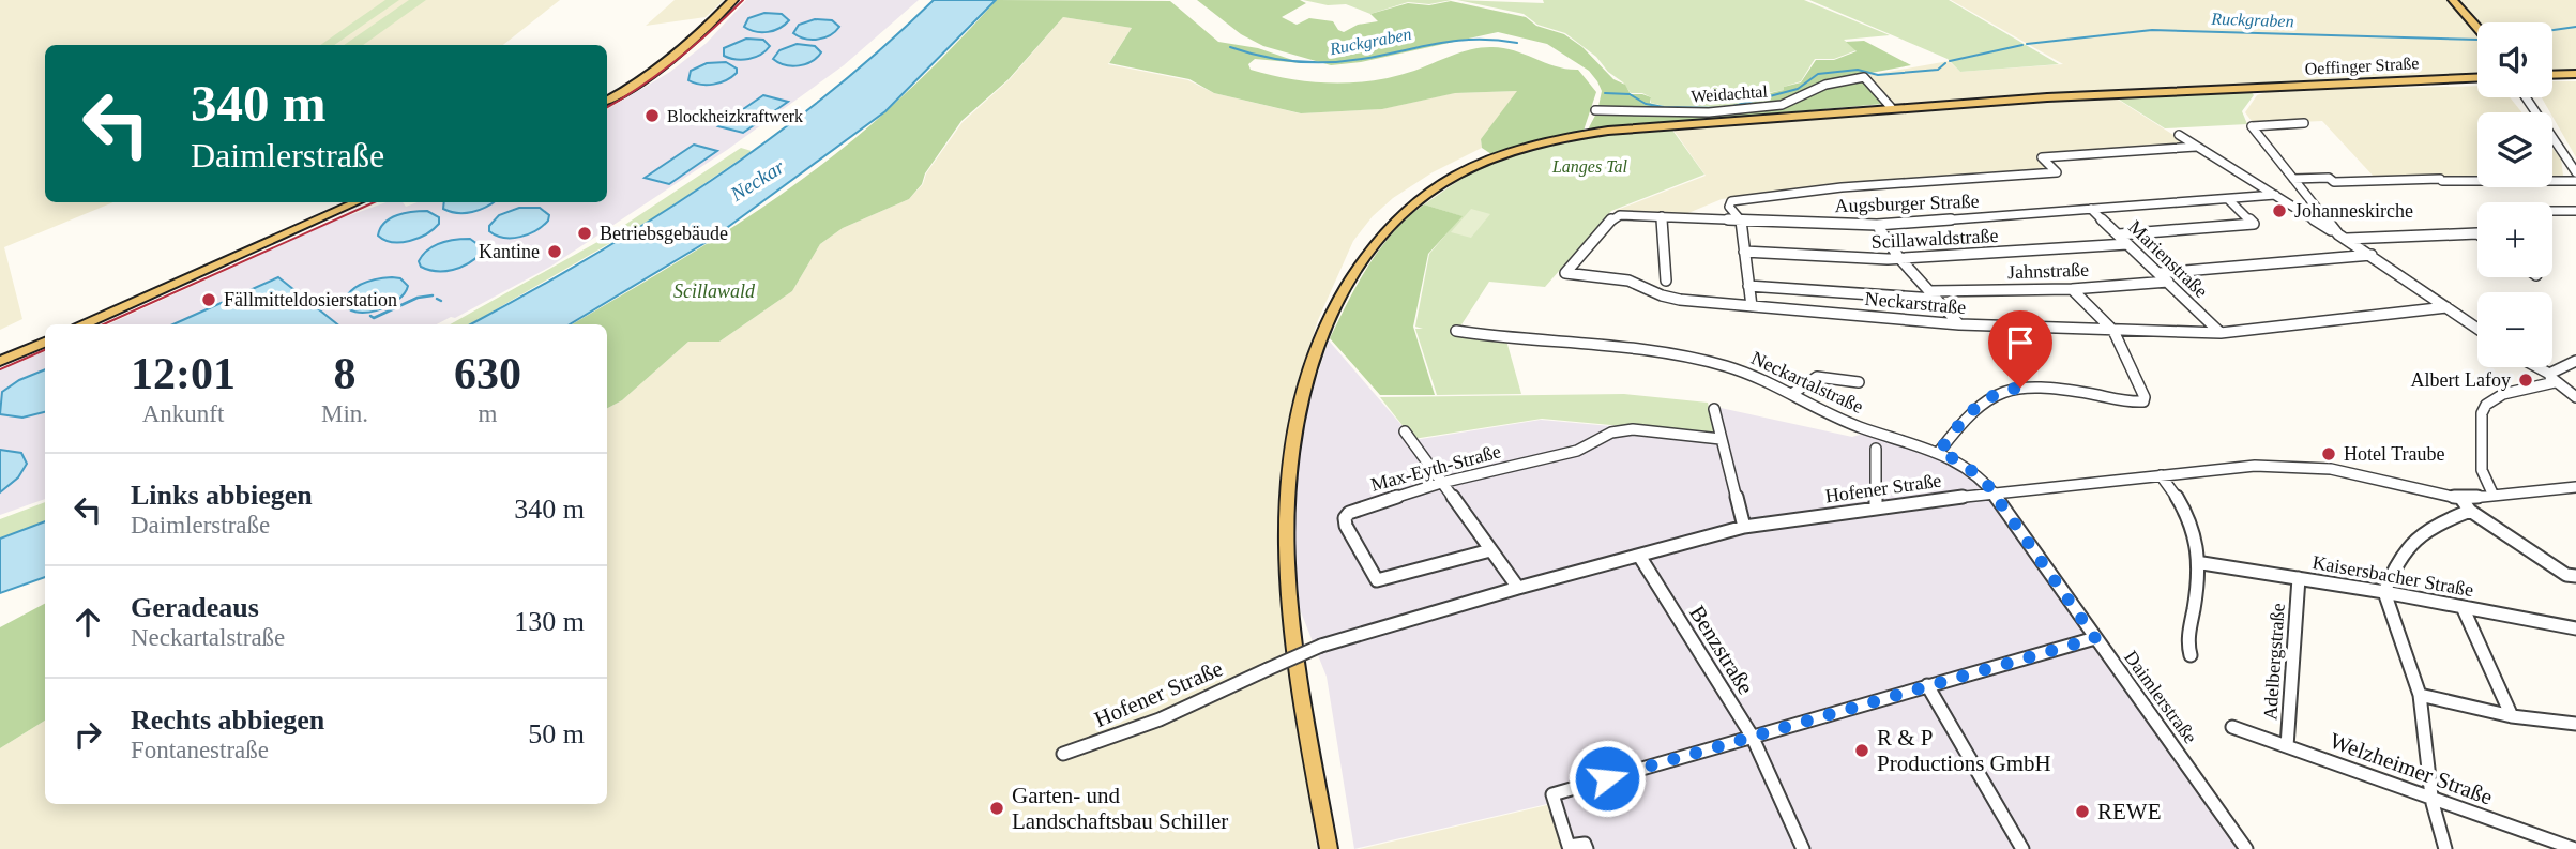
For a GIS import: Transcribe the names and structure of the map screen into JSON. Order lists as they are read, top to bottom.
{
  "streets": {
    "main road": ["Oeffinger Straße"],
    "street": [
      "Weidachtal",
      "Augsburger Straße",
      "Scillawaldstraße",
      "Marienstraße",
      "Jahnstraße",
      "Neckarstraße",
      "Neckartalstraße",
      "Max-Eyth-Straße",
      "Hofener Straße",
      "Kaisersbacher Straße",
      "Benzstraße",
      "Adelbergstraße",
      "Daimlerstraße",
      "Welzheimer Straße"
    ]
  },
  "crossings": [
    ["Oeffinger Straße", "Weidachtal"],
    ["Augsburger Straße", "Marienstraße"],
    ["Augsburger Straße", "Neckarstraße"],
    ["Scillawaldstraße", "Marienstraße"],
    ["Marienstraße", "Jahnstraße"],
    ["Marienstraße", "Neckarstraße"],
    ["Neckartalstraße", "Hofener Straße"],
    ["Neckartalstraße", "Daimlerstraße"],
    ["Hofener Straße", "Benzstraße"],
    ["Hofener Straße", "Daimlerstraße"],
    ["Kaisersbacher Straße", "Adelbergstraße"],
    ["Adelbergstraße", "Welzheimer Straße"]
  ],
  "water": ["Ruckgraben", "Neckar"],
  "parks": ["Langes Tal", "Scillawald"],
  "places": [
    "Blockheizkraftwerk",
    "Johanneskirche",
    "Betriebsgebäude",
    "Kantine",
    "Fällmitteldosierstation",
    "Albert Lafoy",
    "Hotel Traube",
    "R & P Productions GmbH",
    "Garten- und Landschaftsbau Schiller",
    "REWE"
  ],
  "page": {
    "map_buttons": ["+", "−"],
    "turn": ["340 m", "Daimlerstraße"],
    "eta": [
      "12:01",
      "Ankunft",
      "8",
      "Min.",
      "630",
      "m"
    ],
    "list": [
      {
        "name": "Links abbiegen",
        "note": "Daimlerstraße",
        "value": "340 m"
      },
      {
        "name": "Geradeaus",
        "note": "Neckartalstraße",
        "value": "130 m"
      },
      {
        "name": "Rechts abbiegen",
        "note": "Fontanestraße",
        "value": "50 m"
      }
    ]
  }
}
